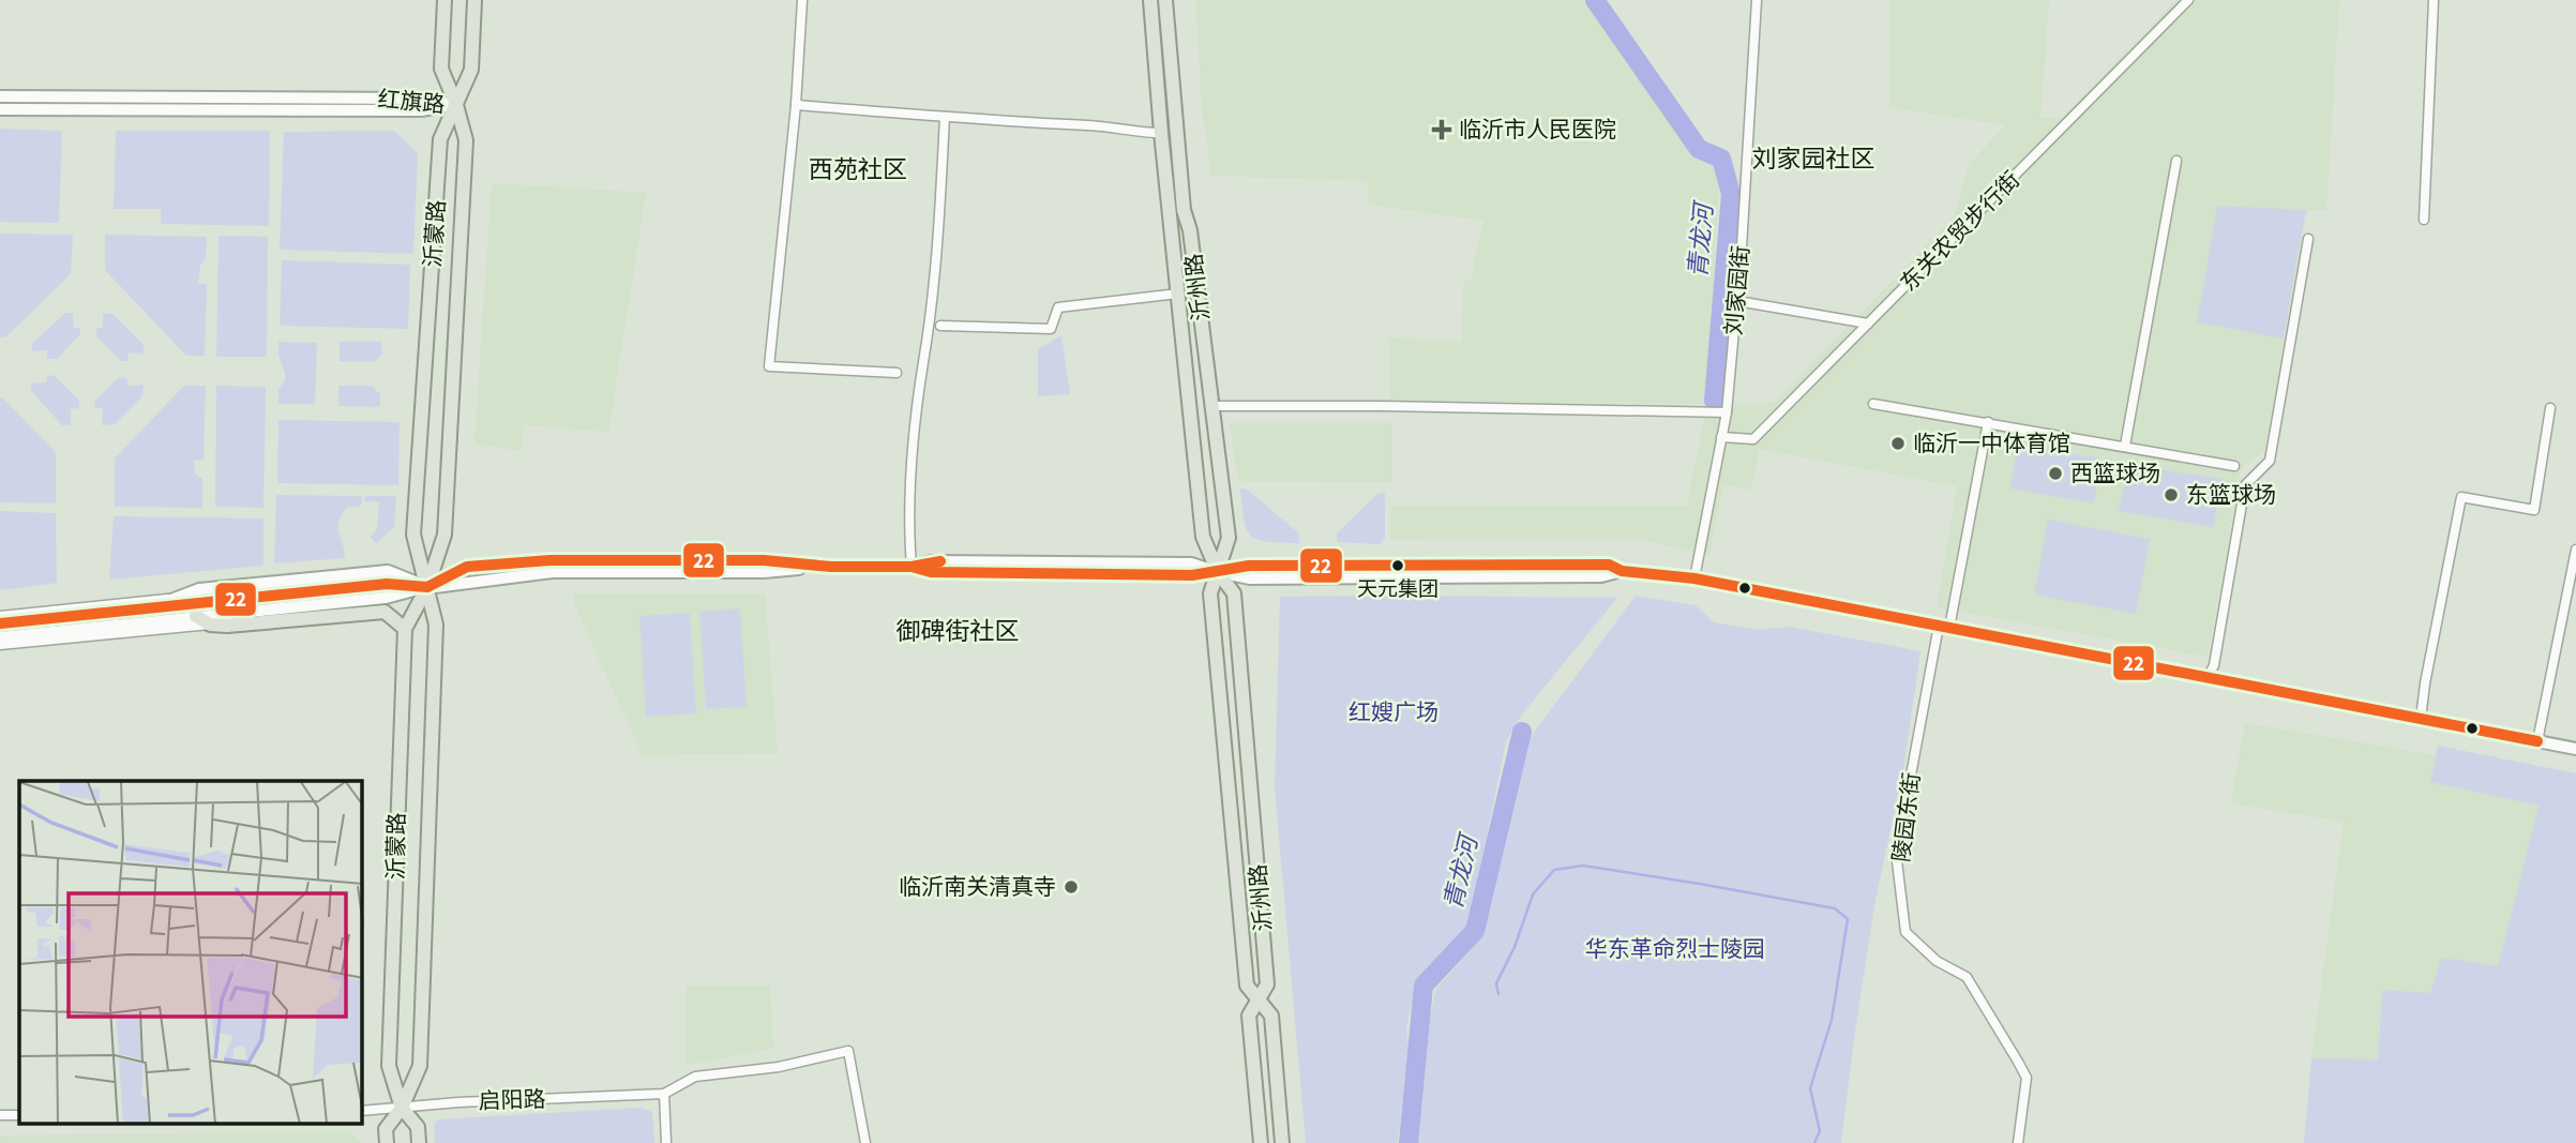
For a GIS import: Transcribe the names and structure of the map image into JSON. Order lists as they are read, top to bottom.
{
  "streets": {
    "main road": ["红旗路", "沂蒙路", "沂州路"],
    "street": [
      "东关农贸步行街",
      "刘家园街",
      "陵园东街",
      "启阳路"
    ]
  },
  "crossings": [
    ["红旗路", "沂蒙路"],
    ["东关农贸步行街", "刘家园街"],
    ["沂蒙路", "启阳路"]
  ],
  "districts": ["刘家园社区", "西苑社区", "御碑街社区"],
  "water": ["青龙河"],
  "parks": ["红嫂广场", "华东革命烈士陵园"],
  "places": {
    "health": ["临沂市人民医院"],
    "other": [
      "临沂一中体育馆",
      "西篮球场",
      "东篮球场",
      "天元集团",
      "临沂南关清真寺"
    ]
  },
  "lines": ["transit line 22"]
}
